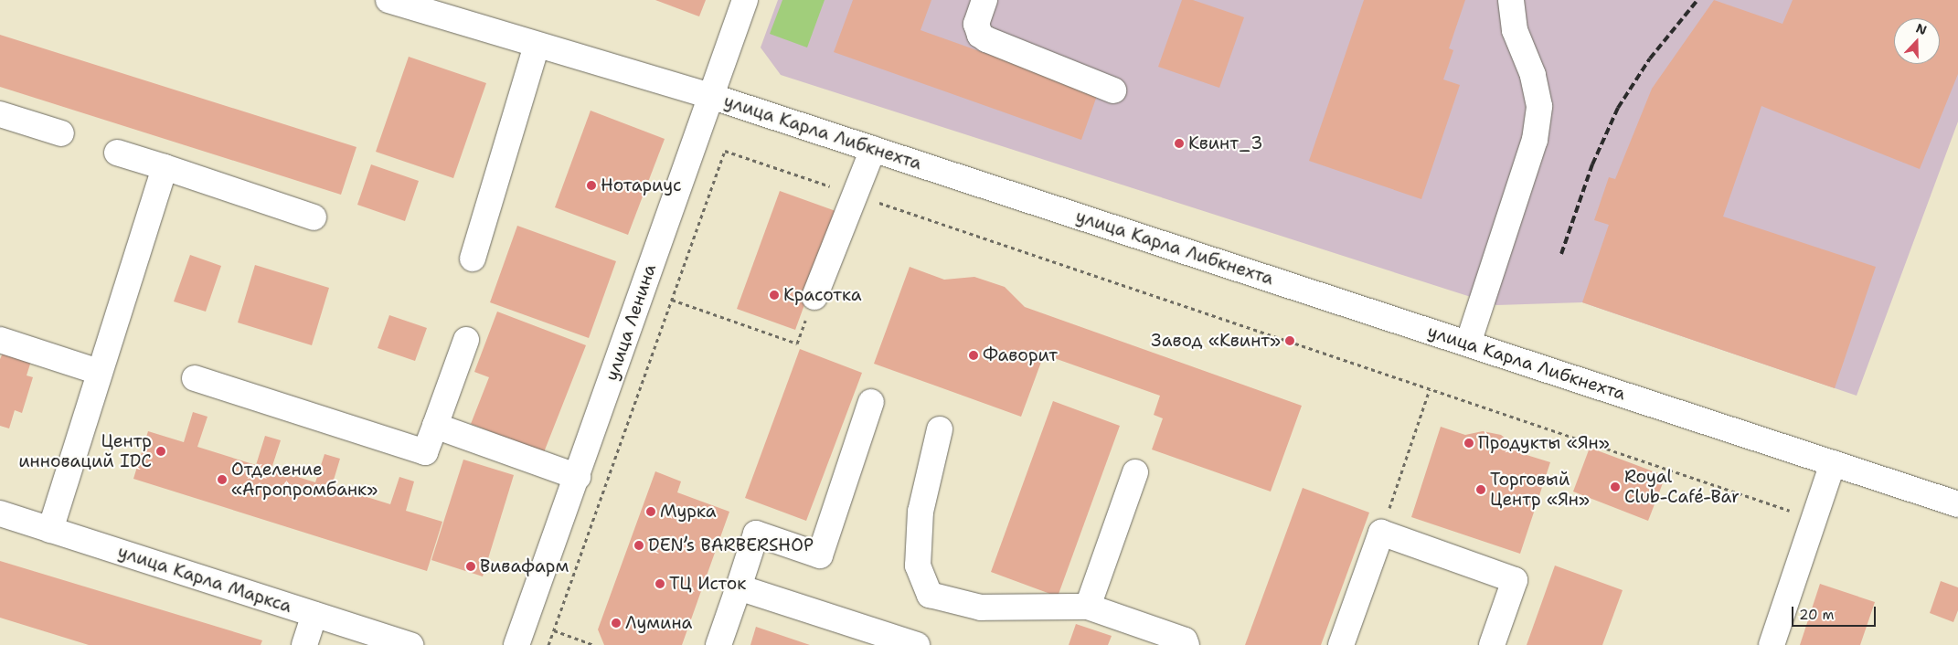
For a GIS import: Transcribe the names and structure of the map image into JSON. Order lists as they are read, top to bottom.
{
  "streets": {
    "main road": ["улица Карла Либкнехта", "улица Ленина", "улица Карла Маркса"]
  },
  "crossings": [
    ["улица Карла Либкнехта", "улица Ленина"]
  ],
  "places": [
    "Квинт_3",
    "Нотариус",
    "Красотка",
    "Завод «Квинт»",
    "Фаворит",
    "Продукты «Ян»",
    "Центр инноваций IDC",
    "Отделение «Агропромбанк»",
    "Royal Club-Café-Bar",
    "Торговый Центр «Ян»",
    "Мурка",
    "DEN’s BARBERSHOP",
    "Вивафарм",
    "ТЦ Исток",
    "Лумина"
  ],
  "scale_bar": "20 m",
  "north": "top"
}
